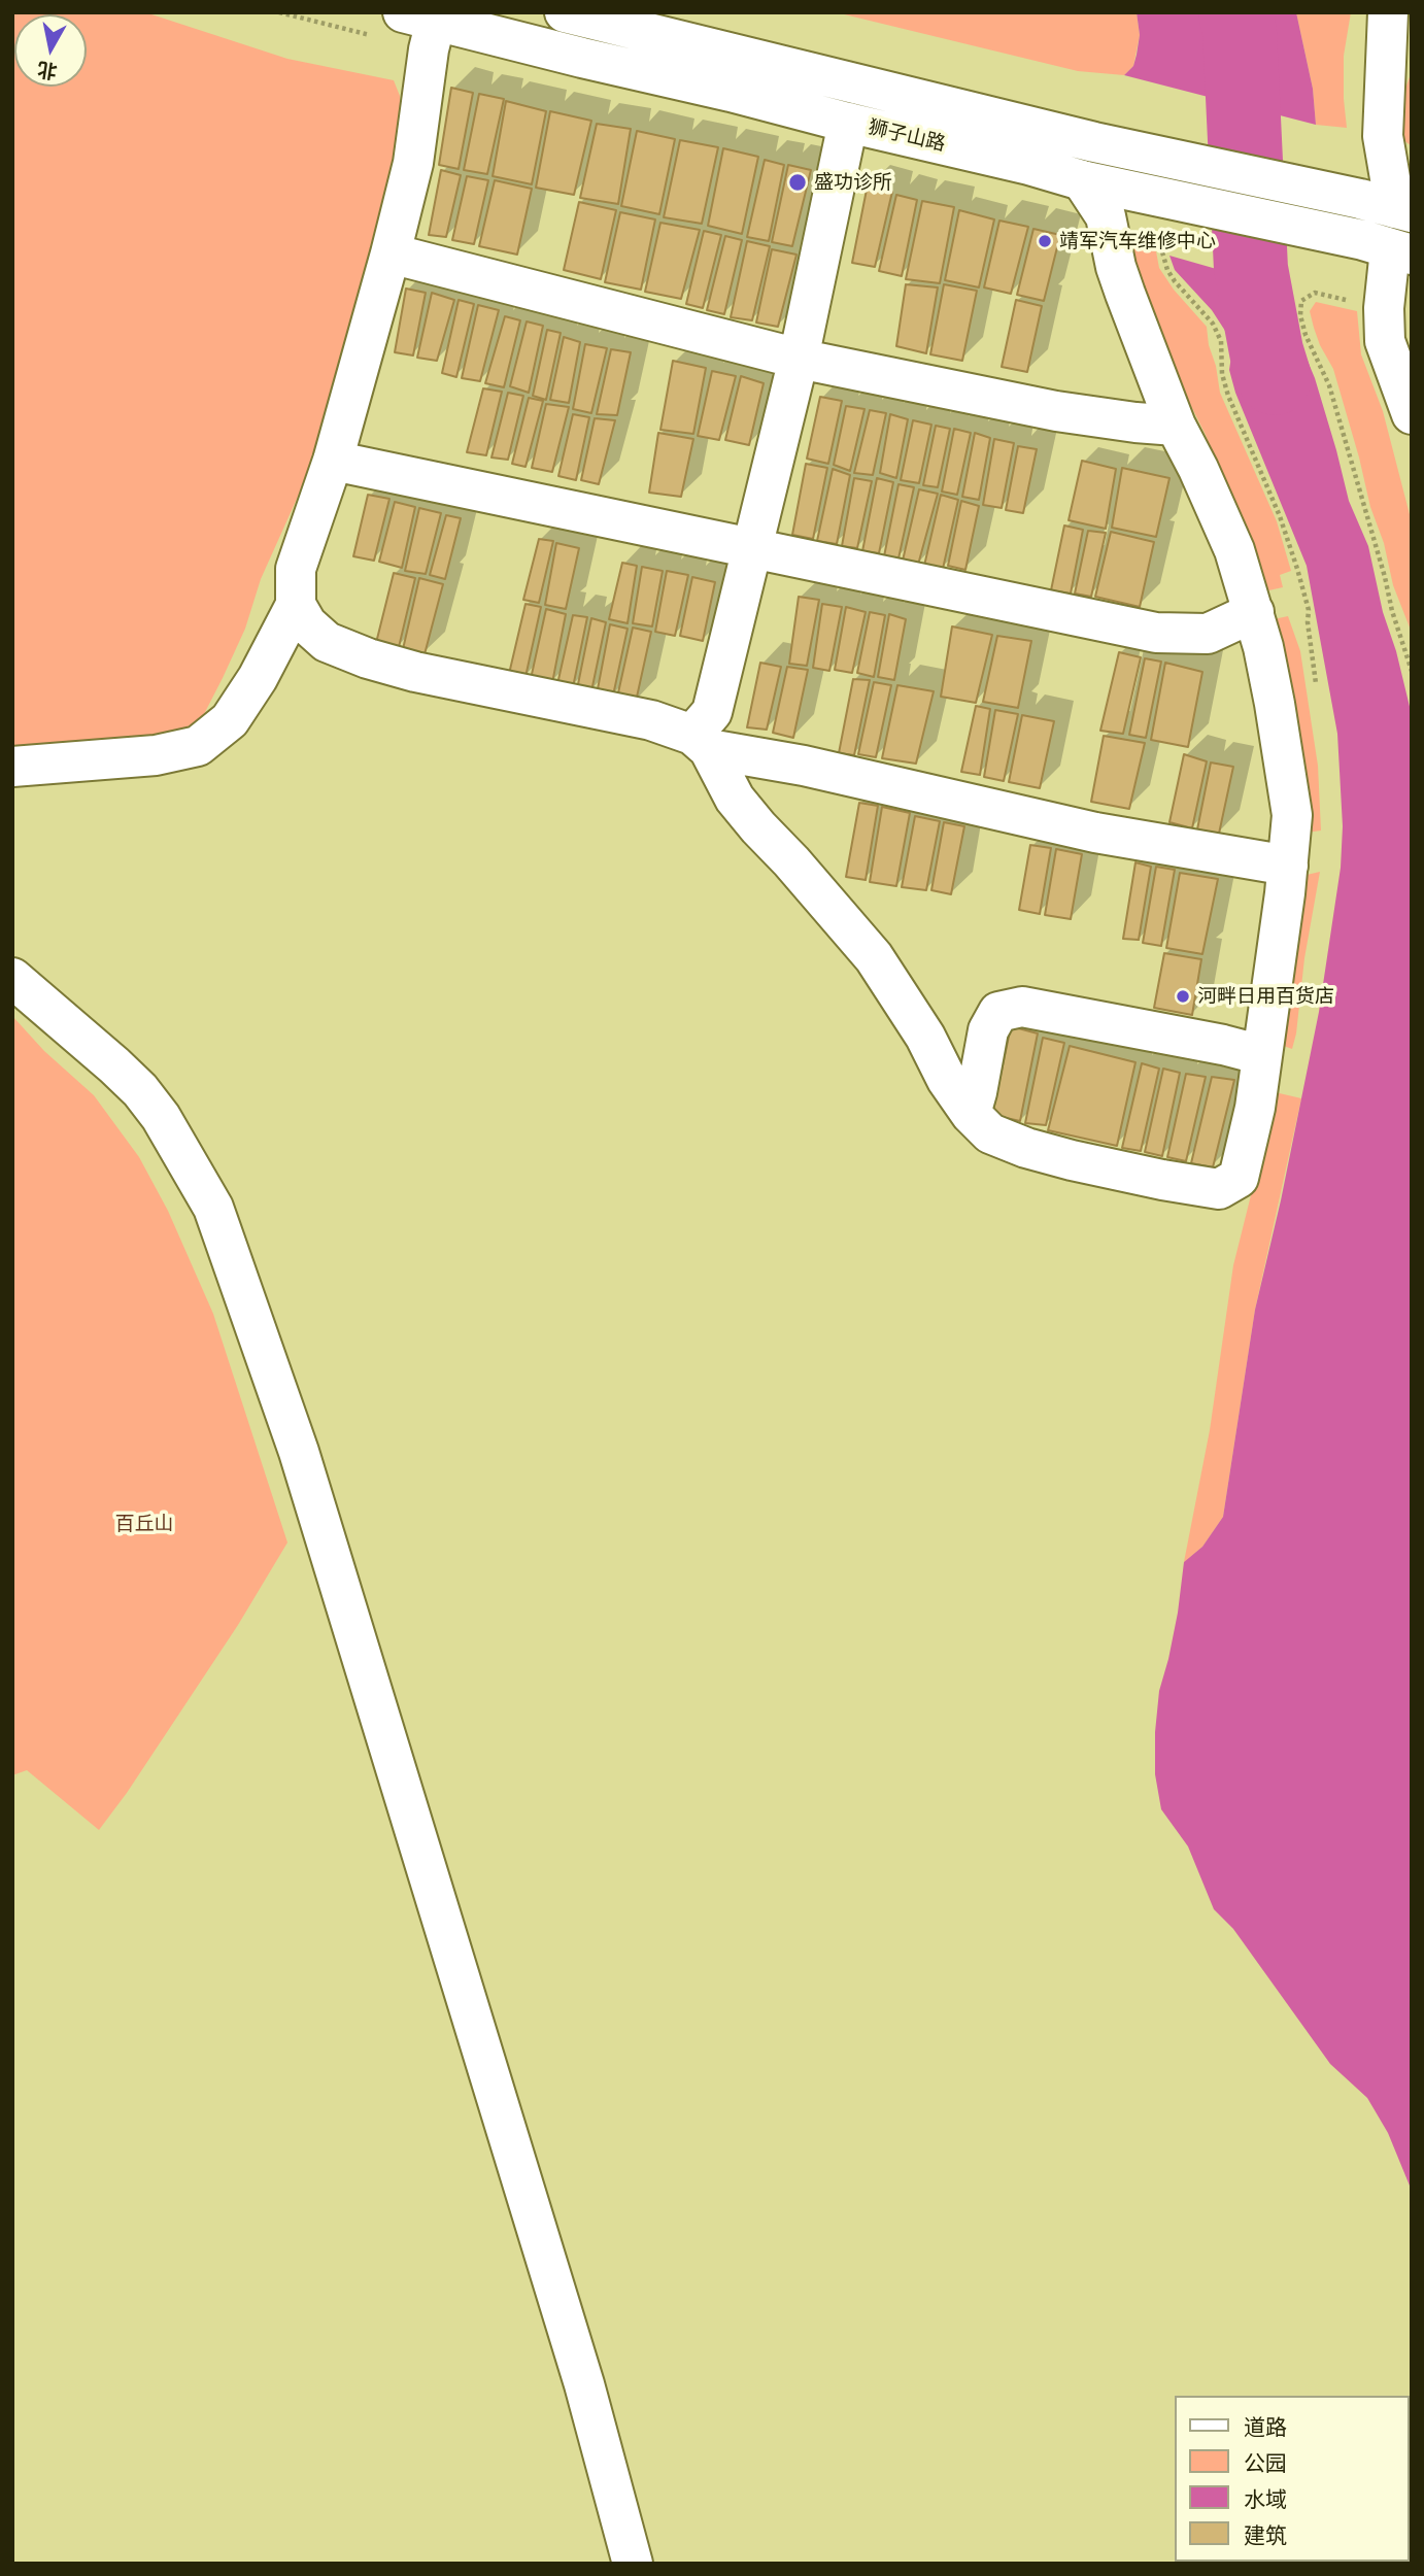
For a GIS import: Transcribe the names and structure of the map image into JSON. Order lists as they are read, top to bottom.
{
  "streets": {
    "street": ["狮子山路"]
  },
  "parks": ["百丘山"],
  "places": ["盛功诊所", "靖军汽车维修中心", "河畔日用百货店"],
  "legend": [
    "道路",
    "公园",
    "水域",
    "建筑"
  ],
  "north": "bottom"
}
